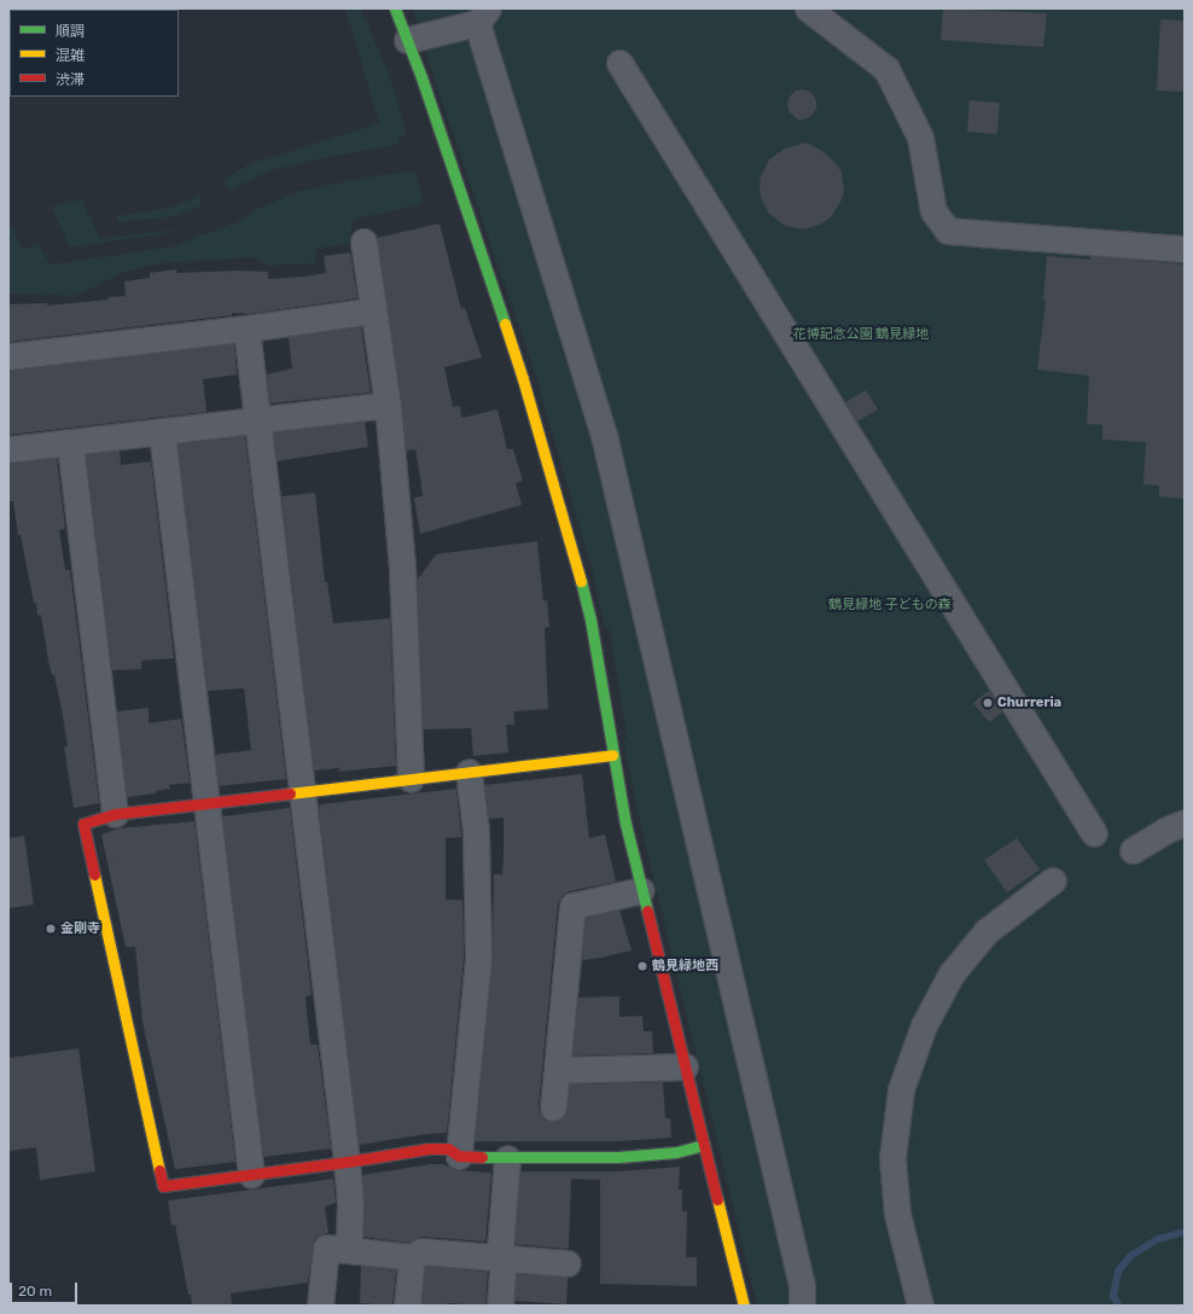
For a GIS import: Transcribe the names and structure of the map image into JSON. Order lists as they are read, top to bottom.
{
  "parks": ["花博記念公園 鶴見緑地", "鶴見緑地 子どもの森"],
  "places": ["Churreria", "金剛寺", "鶴見緑地西"],
  "legend": ["順調", "混雑", "渋滞"],
  "scale_bar": "20 m"
}
